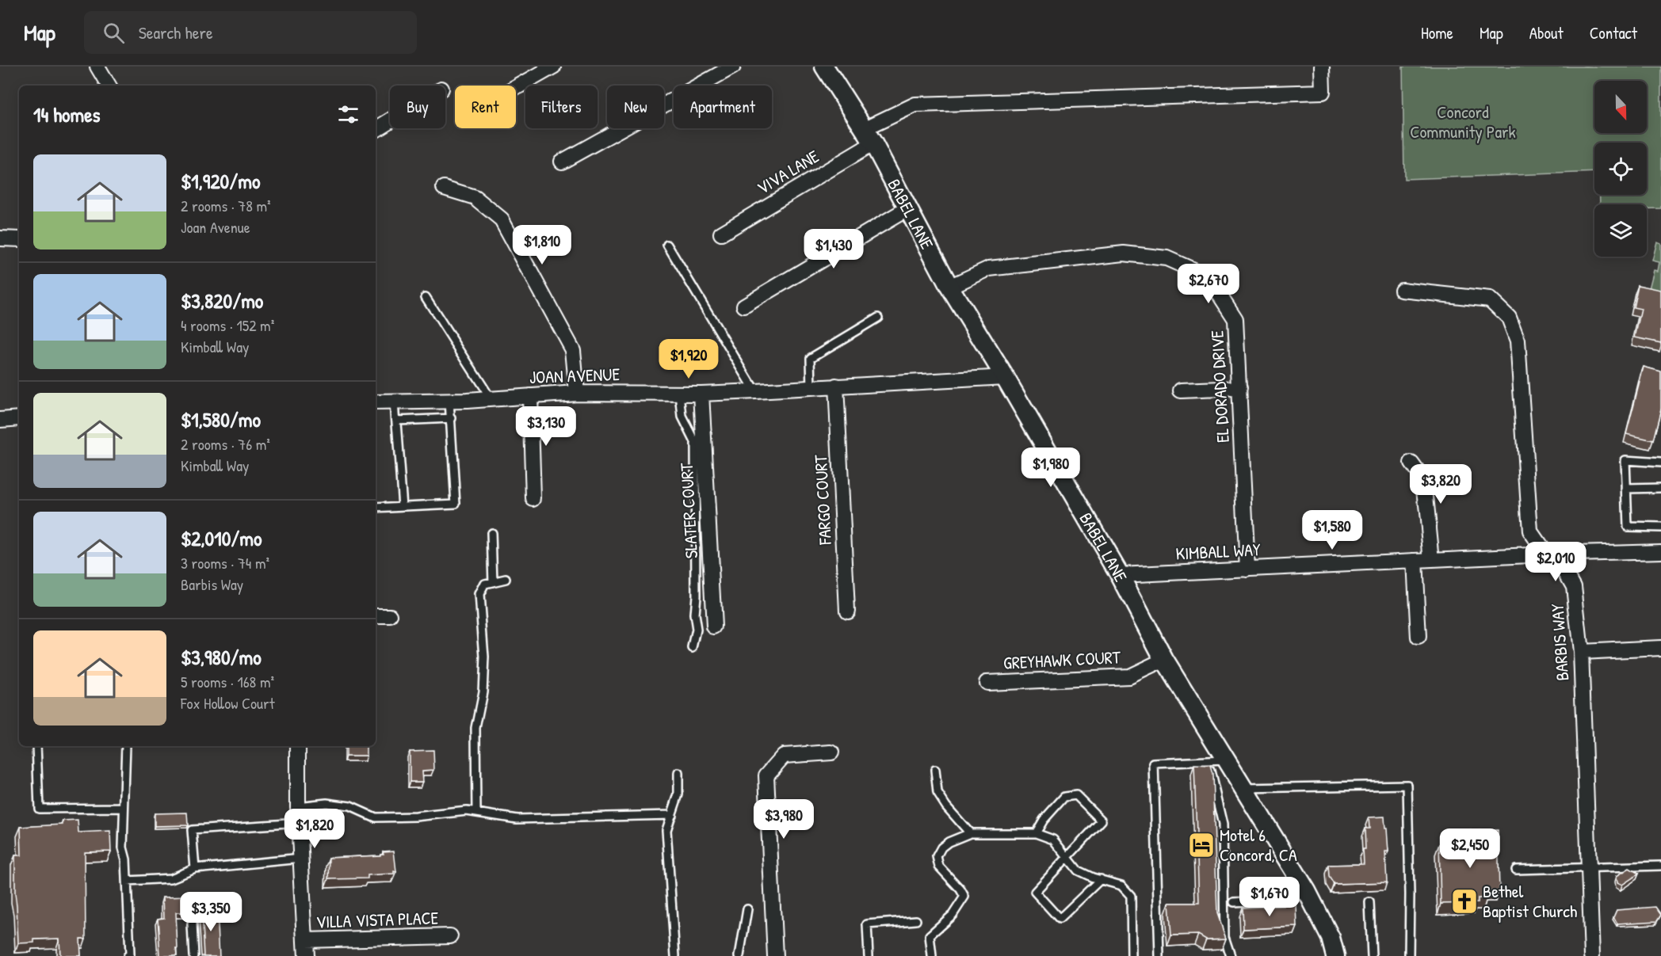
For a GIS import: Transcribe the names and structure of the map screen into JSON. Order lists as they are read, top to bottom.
{
  "streets": {
    "street": [
      "VIVA LANE",
      "BABEL LANE",
      "JOAN AVENUE",
      "EL DORADO DRIVE",
      "FARGO COURT",
      "SLATER COURT",
      "KIMBALL WAY",
      "BARBIS WAY",
      "GREYHAWK COURT",
      "VILLA VISTA PLACE"
    ]
  },
  "crossings": [
    ["VIVA LANE", "BABEL LANE"],
    ["BABEL LANE", "JOAN AVENUE"],
    ["BABEL LANE", "EL DORADO DRIVE"],
    ["BABEL LANE", "KIMBALL WAY"],
    ["BABEL LANE", "GREYHAWK COURT"],
    ["JOAN AVENUE", "FARGO COURT"],
    ["JOAN AVENUE", "SLATER COURT"],
    ["EL DORADO DRIVE", "KIMBALL WAY"],
    ["KIMBALL WAY", "BARBIS WAY"]
  ],
  "parks": ["Concord Community Park"],
  "places": {
    "hotel": ["Motel 6 Concord, CA"],
    "church": ["Bethel Baptist Church"]
  },
  "north": "bottom",
  "page": {
    "header": "Map",
    "search": "Search here",
    "nav": [
      "Home",
      "Map",
      "About",
      "Contact"
    ],
    "chip": [
      "Buy",
      "Rent",
      "Filters",
      "New",
      "Apartment"
    ],
    "heading": "14 homes",
    "list": [
      {
        "name": "$1,920/mo",
        "note": "2 rooms · 78 m² · Joan Avenue"
      },
      {
        "name": "$3,820/mo",
        "note": "4 rooms · 152 m² · Kimball Way"
      },
      {
        "name": "$1,580/mo",
        "note": "2 rooms · 76 m² · Kimball Way"
      },
      {
        "name": "$2,010/mo",
        "note": "3 rooms · 74 m² · Barbis Way"
      },
      {
        "name": "$3,980/mo",
        "note": "5 rooms · 168 m² · Fox Hollow Court"
      }
    ],
    "price": [
      "$1,810",
      "$1,430",
      "$2,670",
      "$1,920",
      "$3,130",
      "$1,980",
      "$3,820",
      "$1,580",
      "$2,010",
      "$3,980",
      "$1,820",
      "$2,450",
      "$1,670",
      "$3,350"
    ]
  }
}
